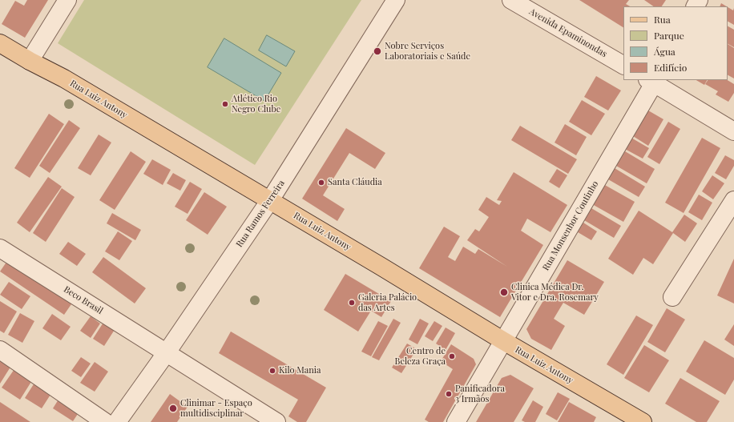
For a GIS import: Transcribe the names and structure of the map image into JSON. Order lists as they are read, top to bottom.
{
  "streets": {
    "main road": ["Rua Luiz Antony"],
    "street": [
      "Avenida Epaminondas",
      "Rua Ramos Ferreira",
      "Rua Monsenhor Coutinho",
      "Beco Brasil"
    ]
  },
  "crossings": [
    ["Rua Luiz Antony", "Rua Ramos Ferreira"],
    ["Rua Luiz Antony", "Rua Monsenhor Coutinho"],
    ["Rua Ramos Ferreira", "Beco Brasil"]
  ],
  "places": [
    "Nobre Serviços Laboratoriais e Saúde",
    "Atlético Rio Negro Clube",
    "Santa Cláudia",
    "Clinica Médica Dr. Vitor e Dra. Rosemary",
    "Galeria Palácio das Artes",
    "Centro de Beleza Graça",
    "Kilo Mania",
    "Panificadora 3 Irmãos",
    "Clinimar - Espaço multidisciplinar"
  ],
  "legend": [
    "Rua",
    "Parque",
    "Água",
    "Edifício"
  ]
}
